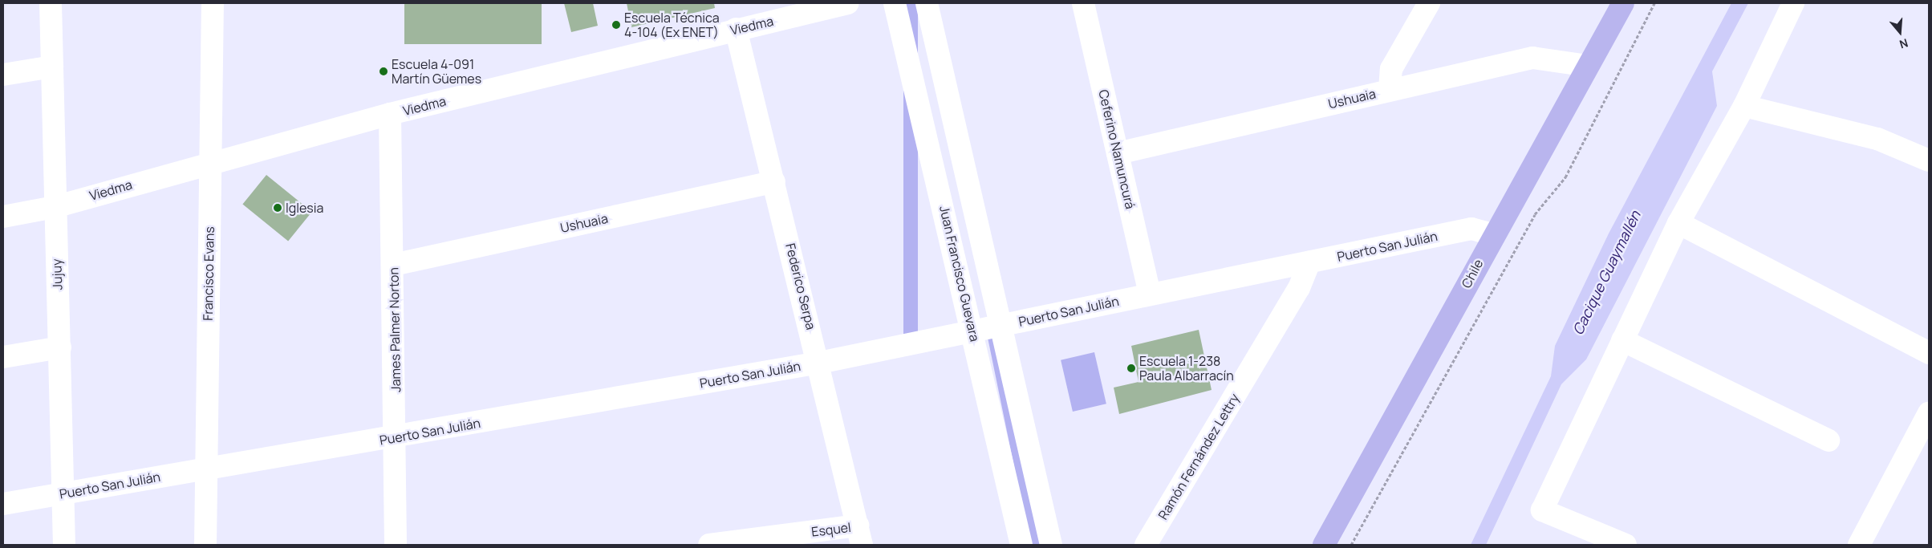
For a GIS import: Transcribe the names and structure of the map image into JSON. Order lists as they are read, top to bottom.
{
  "streets": {
    "main road": ["Chile"],
    "street": [
      "Viedma",
      "Ushuaia",
      "Ceferino Namuncurá",
      "Puerto San Julián",
      "Francisco Evans",
      "Juan Francisco Guevara",
      "Jujuy",
      "Federico Serpa",
      "James Palmer Norton",
      "Ramón Fernández Lettry",
      "Esquel"
    ]
  },
  "crossings": [
    ["Viedma", "Francisco Evans"],
    ["Viedma", "Jujuy"],
    ["Viedma", "Federico Serpa"],
    ["Viedma", "James Palmer Norton"],
    ["Ushuaia", "Ceferino Namuncurá"],
    ["Ushuaia", "Chile"],
    ["Ushuaia", "Federico Serpa"],
    ["Ushuaia", "James Palmer Norton"],
    ["Ceferino Namuncurá", "Puerto San Julián"],
    ["Puerto San Julián", "Francisco Evans"],
    ["Puerto San Julián", "Juan Francisco Guevara"],
    ["Puerto San Julián", "Chile"],
    ["Puerto San Julián", "Jujuy"],
    ["Puerto San Julián", "Federico Serpa"],
    ["Puerto San Julián", "James Palmer Norton"],
    ["Puerto San Julián", "Ramón Fernández Lettry"],
    ["Federico Serpa", "Esquel"]
  ],
  "water": ["Cacique Guaymallén"],
  "places": [
    "Escuela Técnica 4-104 (Ex ENET)",
    "Escuela 4-091 Martín Güemes",
    "Iglesia",
    "Escuela 1-238 Paula Albarracín"
  ],
  "north": "bottom"
}
